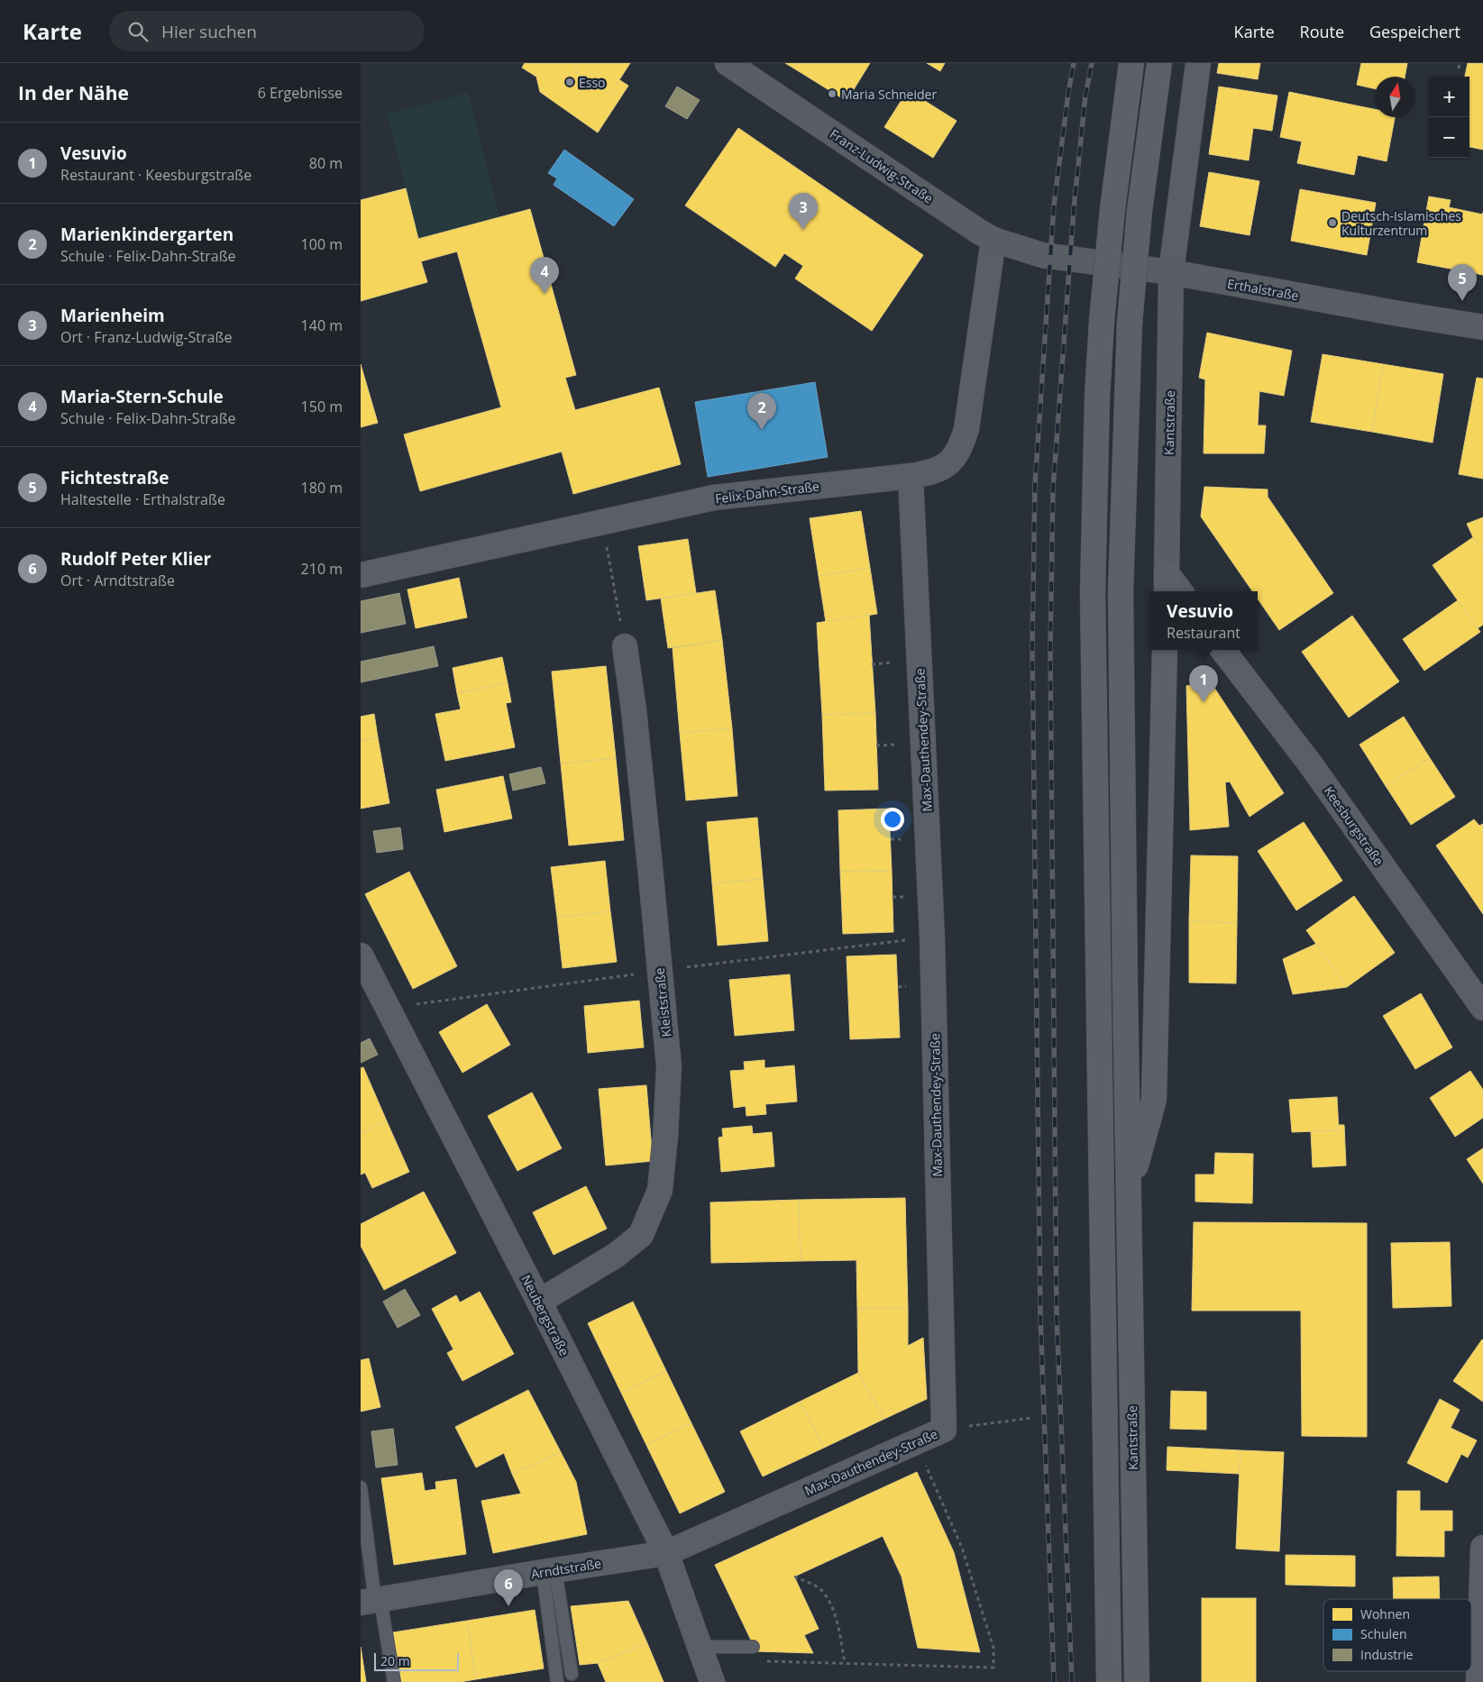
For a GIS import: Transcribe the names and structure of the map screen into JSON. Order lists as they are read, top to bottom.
{
  "streets": {
    "main road": ["Kantstraße"],
    "street": [
      "Franz-Ludwig-Straße",
      "Erthalstraße",
      "Felix-Dahn-Straße",
      "Max-Dauthendey-Straße",
      "Keesburgstraße",
      "Kleiststraße",
      "Neubergstraße",
      "Arndtstraße"
    ]
  },
  "crossings": [
    ["Franz-Ludwig-Straße", "Erthalstraße"],
    ["Franz-Ludwig-Straße", "Felix-Dahn-Straße"],
    ["Erthalstraße", "Kantstraße"],
    ["Felix-Dahn-Straße", "Max-Dauthendey-Straße"],
    ["Max-Dauthendey-Straße", "Neubergstraße"],
    ["Max-Dauthendey-Straße", "Arndtstraße"],
    ["Kleiststraße", "Neubergstraße"],
    ["Neubergstraße", "Arndtstraße"]
  ],
  "places": ["Esso", "Maria Schneider", "Deutsch-Islamisches Kulturzentrum"],
  "legend": ["Wohnen", "Schulen", "Industrie"],
  "scale_bar": "20 m",
  "north": "top",
  "page": {
    "header": "Karte",
    "search": "Hier suchen",
    "nav": ["Karte", "Route", "Gespeichert"],
    "heading": ["In der Nähe", "6 Ergebnisse"],
    "map_buttons": ["+", "−"],
    "list": [
      {
        "mark": "1",
        "name": "Vesuvio",
        "note": "Restaurant · Keesburgstraße",
        "value": "80 m"
      },
      {
        "mark": "2",
        "name": "Marienkindergarten",
        "note": "Schule · Felix-Dahn-Straße",
        "value": "100 m"
      },
      {
        "mark": "3",
        "name": "Marienheim",
        "note": "Ort · Franz-Ludwig-Straße",
        "value": "140 m"
      },
      {
        "mark": "4",
        "name": "Maria-Stern-Schule",
        "note": "Schule · Felix-Dahn-Straße",
        "value": "150 m"
      },
      {
        "mark": "5",
        "name": "Fichtestraße",
        "note": "Haltestelle · Erthalstraße",
        "value": "180 m"
      },
      {
        "mark": "6",
        "name": "Rudolf Peter Klier",
        "note": "Ort · Arndtstraße",
        "value": "210 m"
      }
    ],
    "pins": [
      "3",
      "4",
      "5",
      "2",
      "1",
      "6"
    ],
    "popup": ["Vesuvio", "Restaurant"],
    "scale": "20 m"
  }
}
